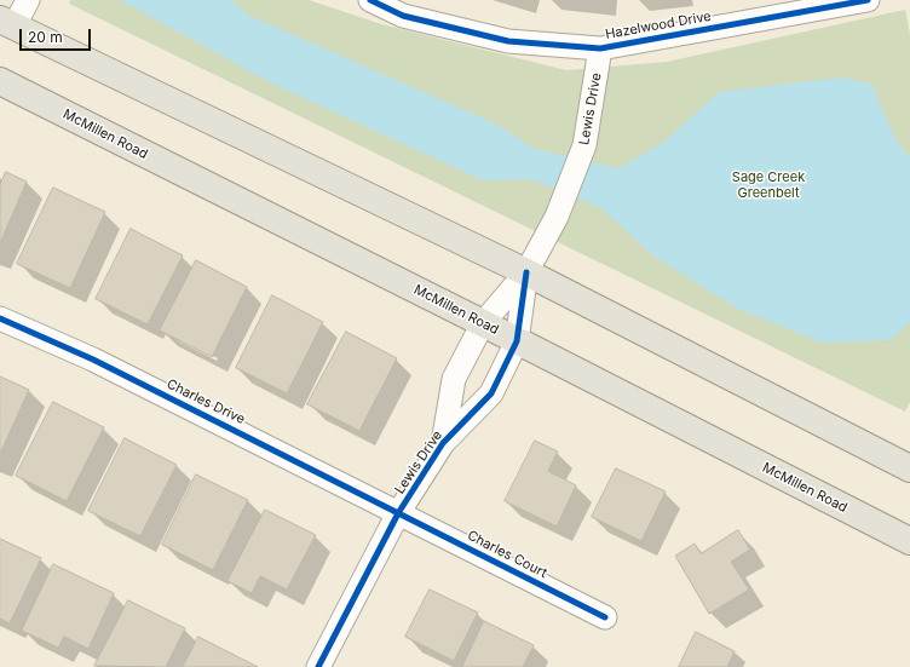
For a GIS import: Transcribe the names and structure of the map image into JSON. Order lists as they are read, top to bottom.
{
  "streets": {
    "main road": ["McMillen Road"],
    "street": [
      "Hazelwood Drive",
      "Lewis Drive",
      "Charles Drive",
      "Charles Court"
    ]
  },
  "crossings": [
    ["Hazelwood Drive", "Lewis Drive"],
    ["Lewis Drive", "McMillen Road"],
    ["Lewis Drive", "Charles Drive"],
    ["Lewis Drive", "Charles Court"],
    ["Charles Drive", "Charles Court"]
  ],
  "parks": ["Sage Creek Greenbelt"],
  "scale_bar": "20 m"
}
